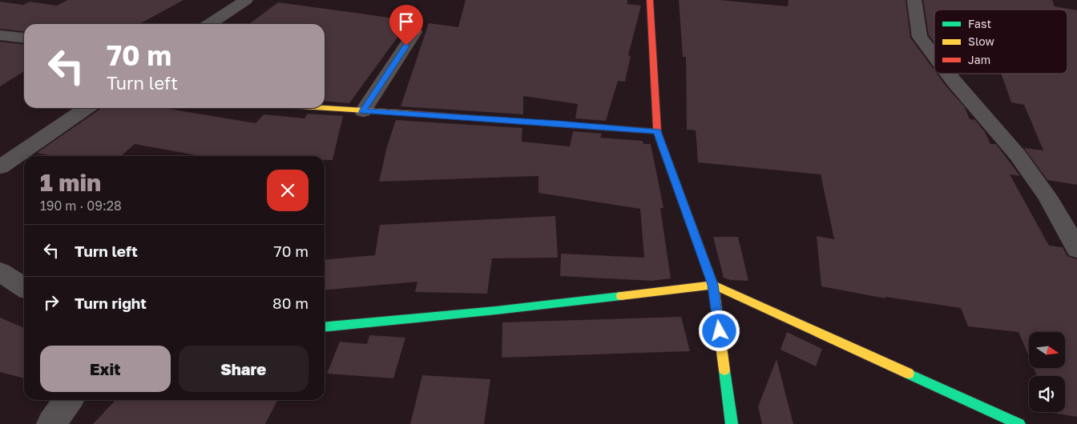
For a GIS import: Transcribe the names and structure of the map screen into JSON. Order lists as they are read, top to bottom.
{
  "legend": ["Fast", "Slow", "Jam"],
  "north": "right",
  "page": {
    "turn": ["70 m", "Turn left"],
    "heading": ["1 min", "190 m · 09:28"],
    "list": [
      {
        "name": "Turn left",
        "value": "70 m"
      },
      {
        "name": "Turn right",
        "value": "80 m"
      }
    ],
    "buttons": ["Exit", "Share"]
  }
}
